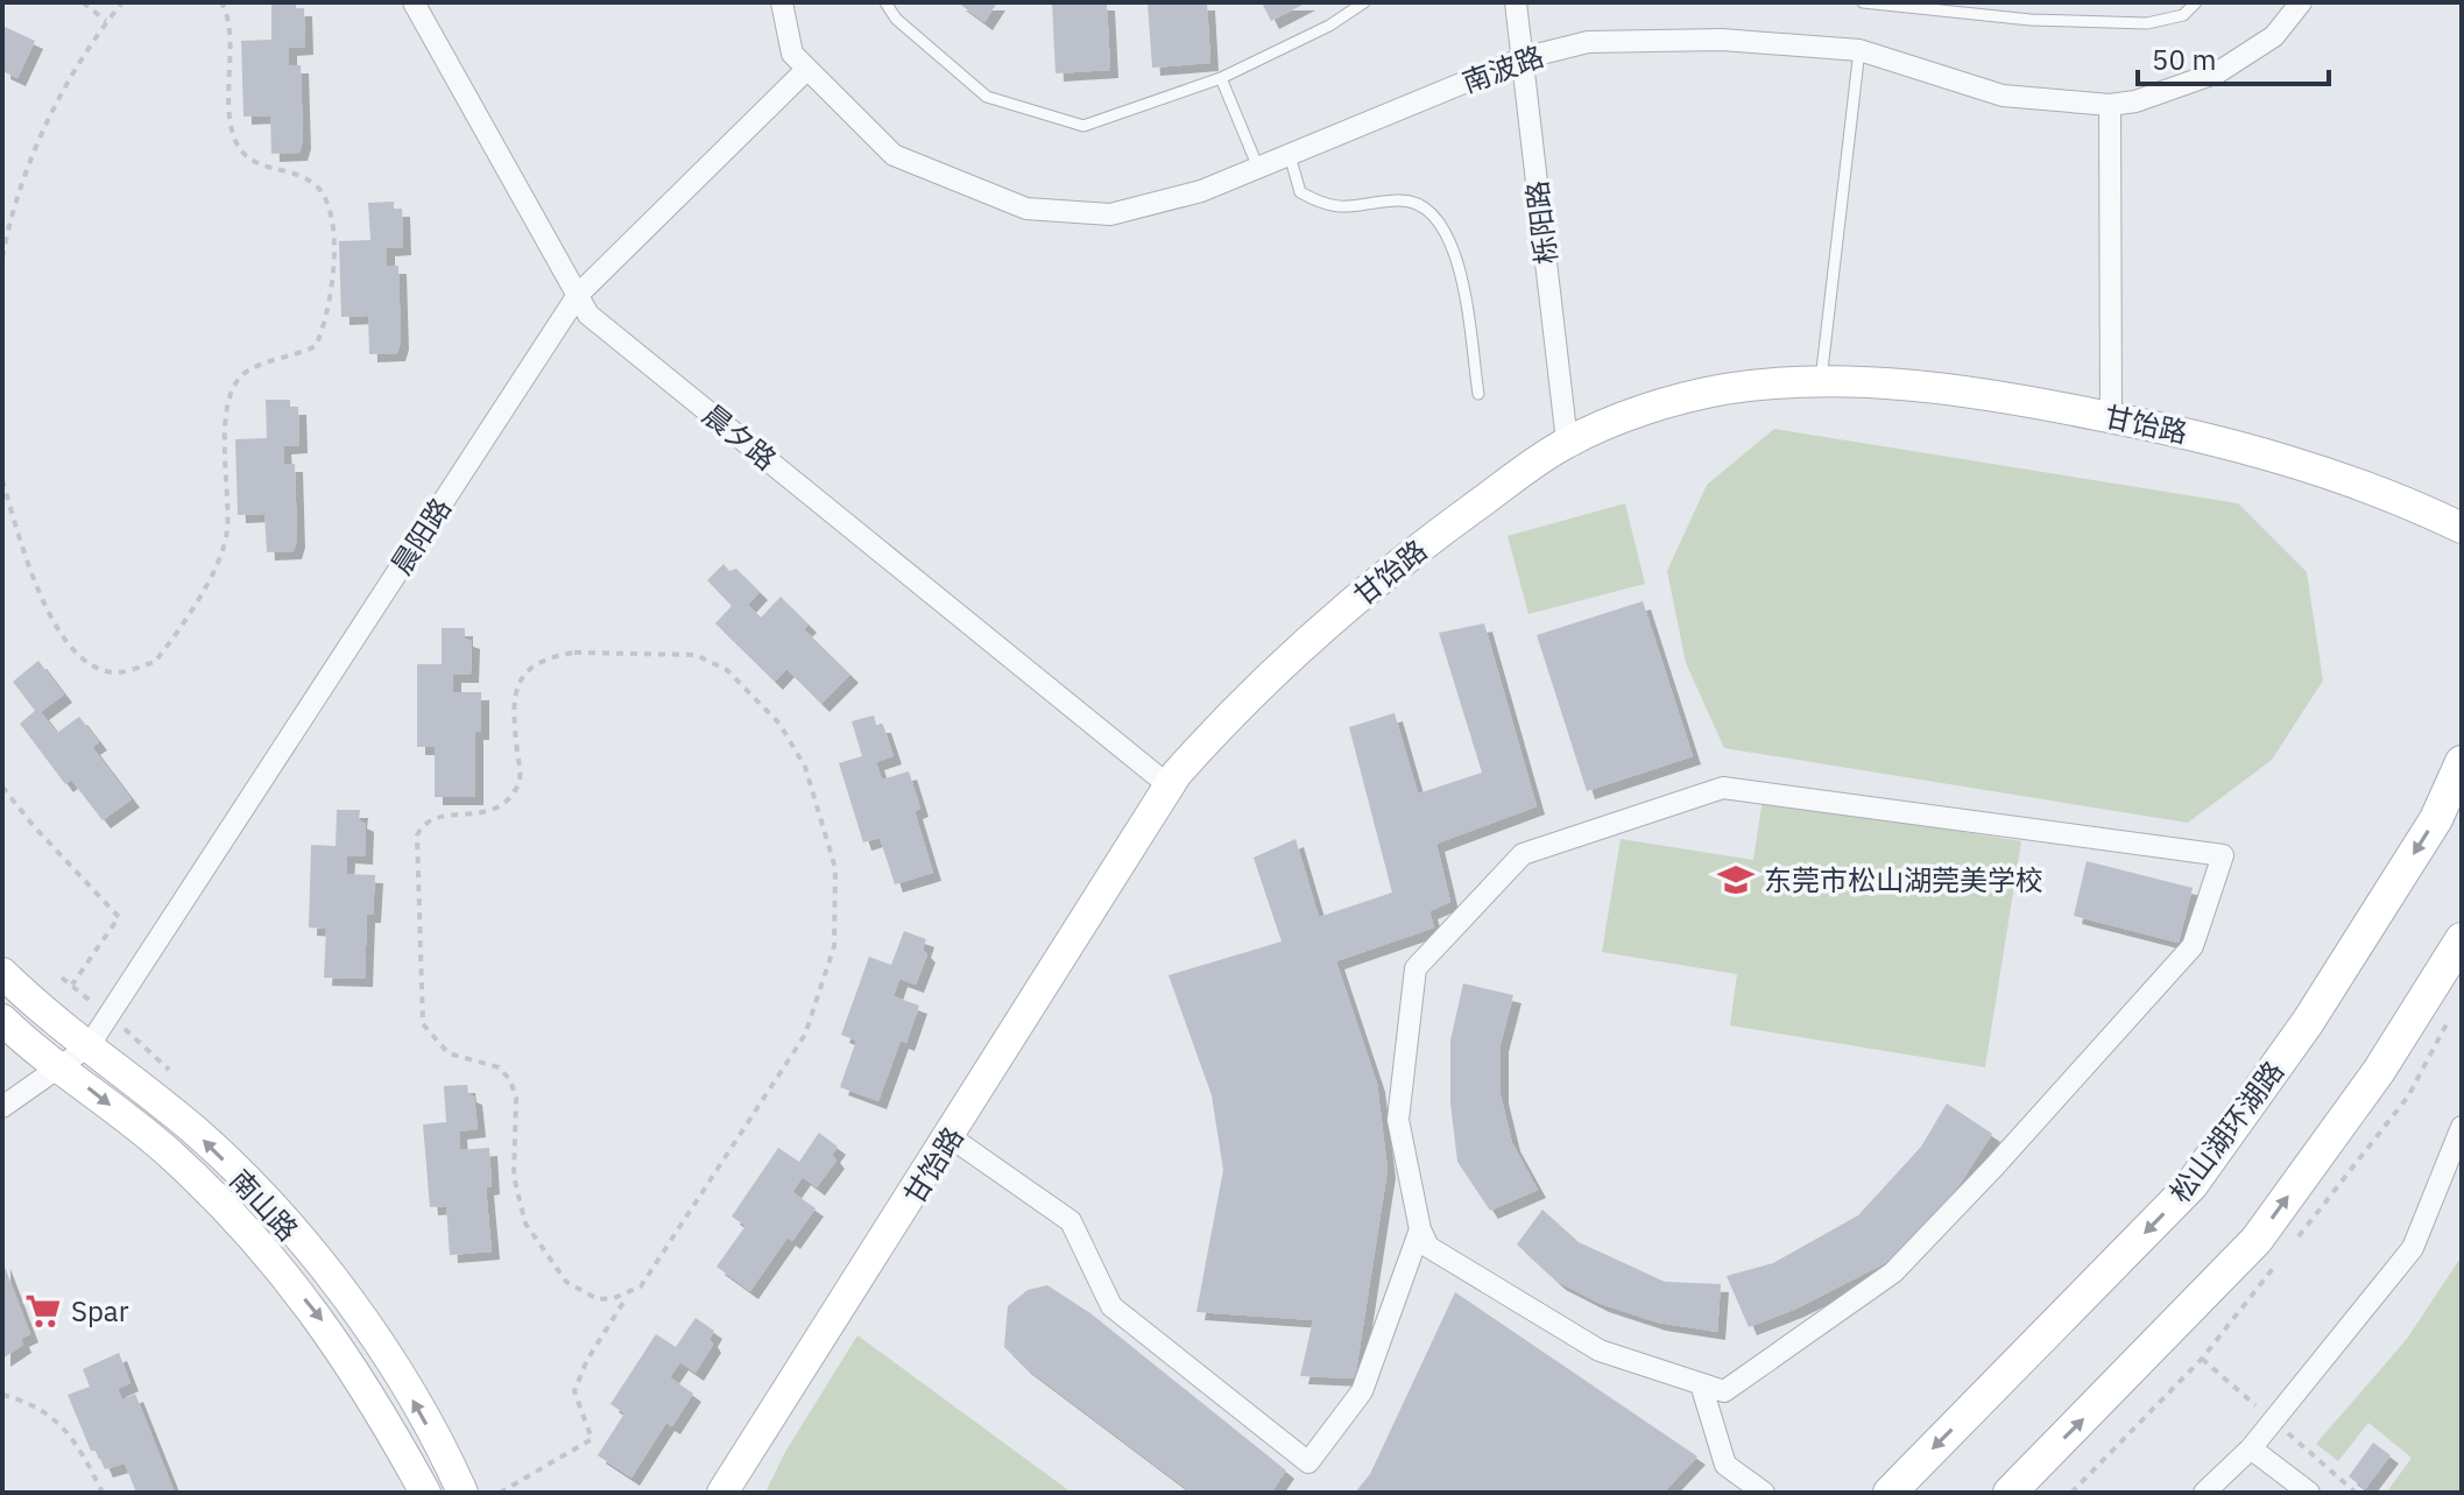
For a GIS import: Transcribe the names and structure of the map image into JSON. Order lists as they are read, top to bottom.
{
  "streets": {
    "main road": ["松山湖环湖路"],
    "street": [
      "南波路",
      "栎阳路",
      "甘饴路",
      "晨夕路",
      "晨阳路",
      "南山路"
    ]
  },
  "crossings": [
    ["南波路", "栎阳路"],
    ["南波路", "晨阳路"],
    ["栎阳路", "甘饴路"],
    ["甘饴路", "晨夕路"],
    ["晨夕路", "晨阳路"],
    ["晨阳路", "南山路"]
  ],
  "places": {
    "school or university": ["东莞市松山湖莞美学校"],
    "supermarket": ["Spar"]
  },
  "scale_bar": "50 m"
}
